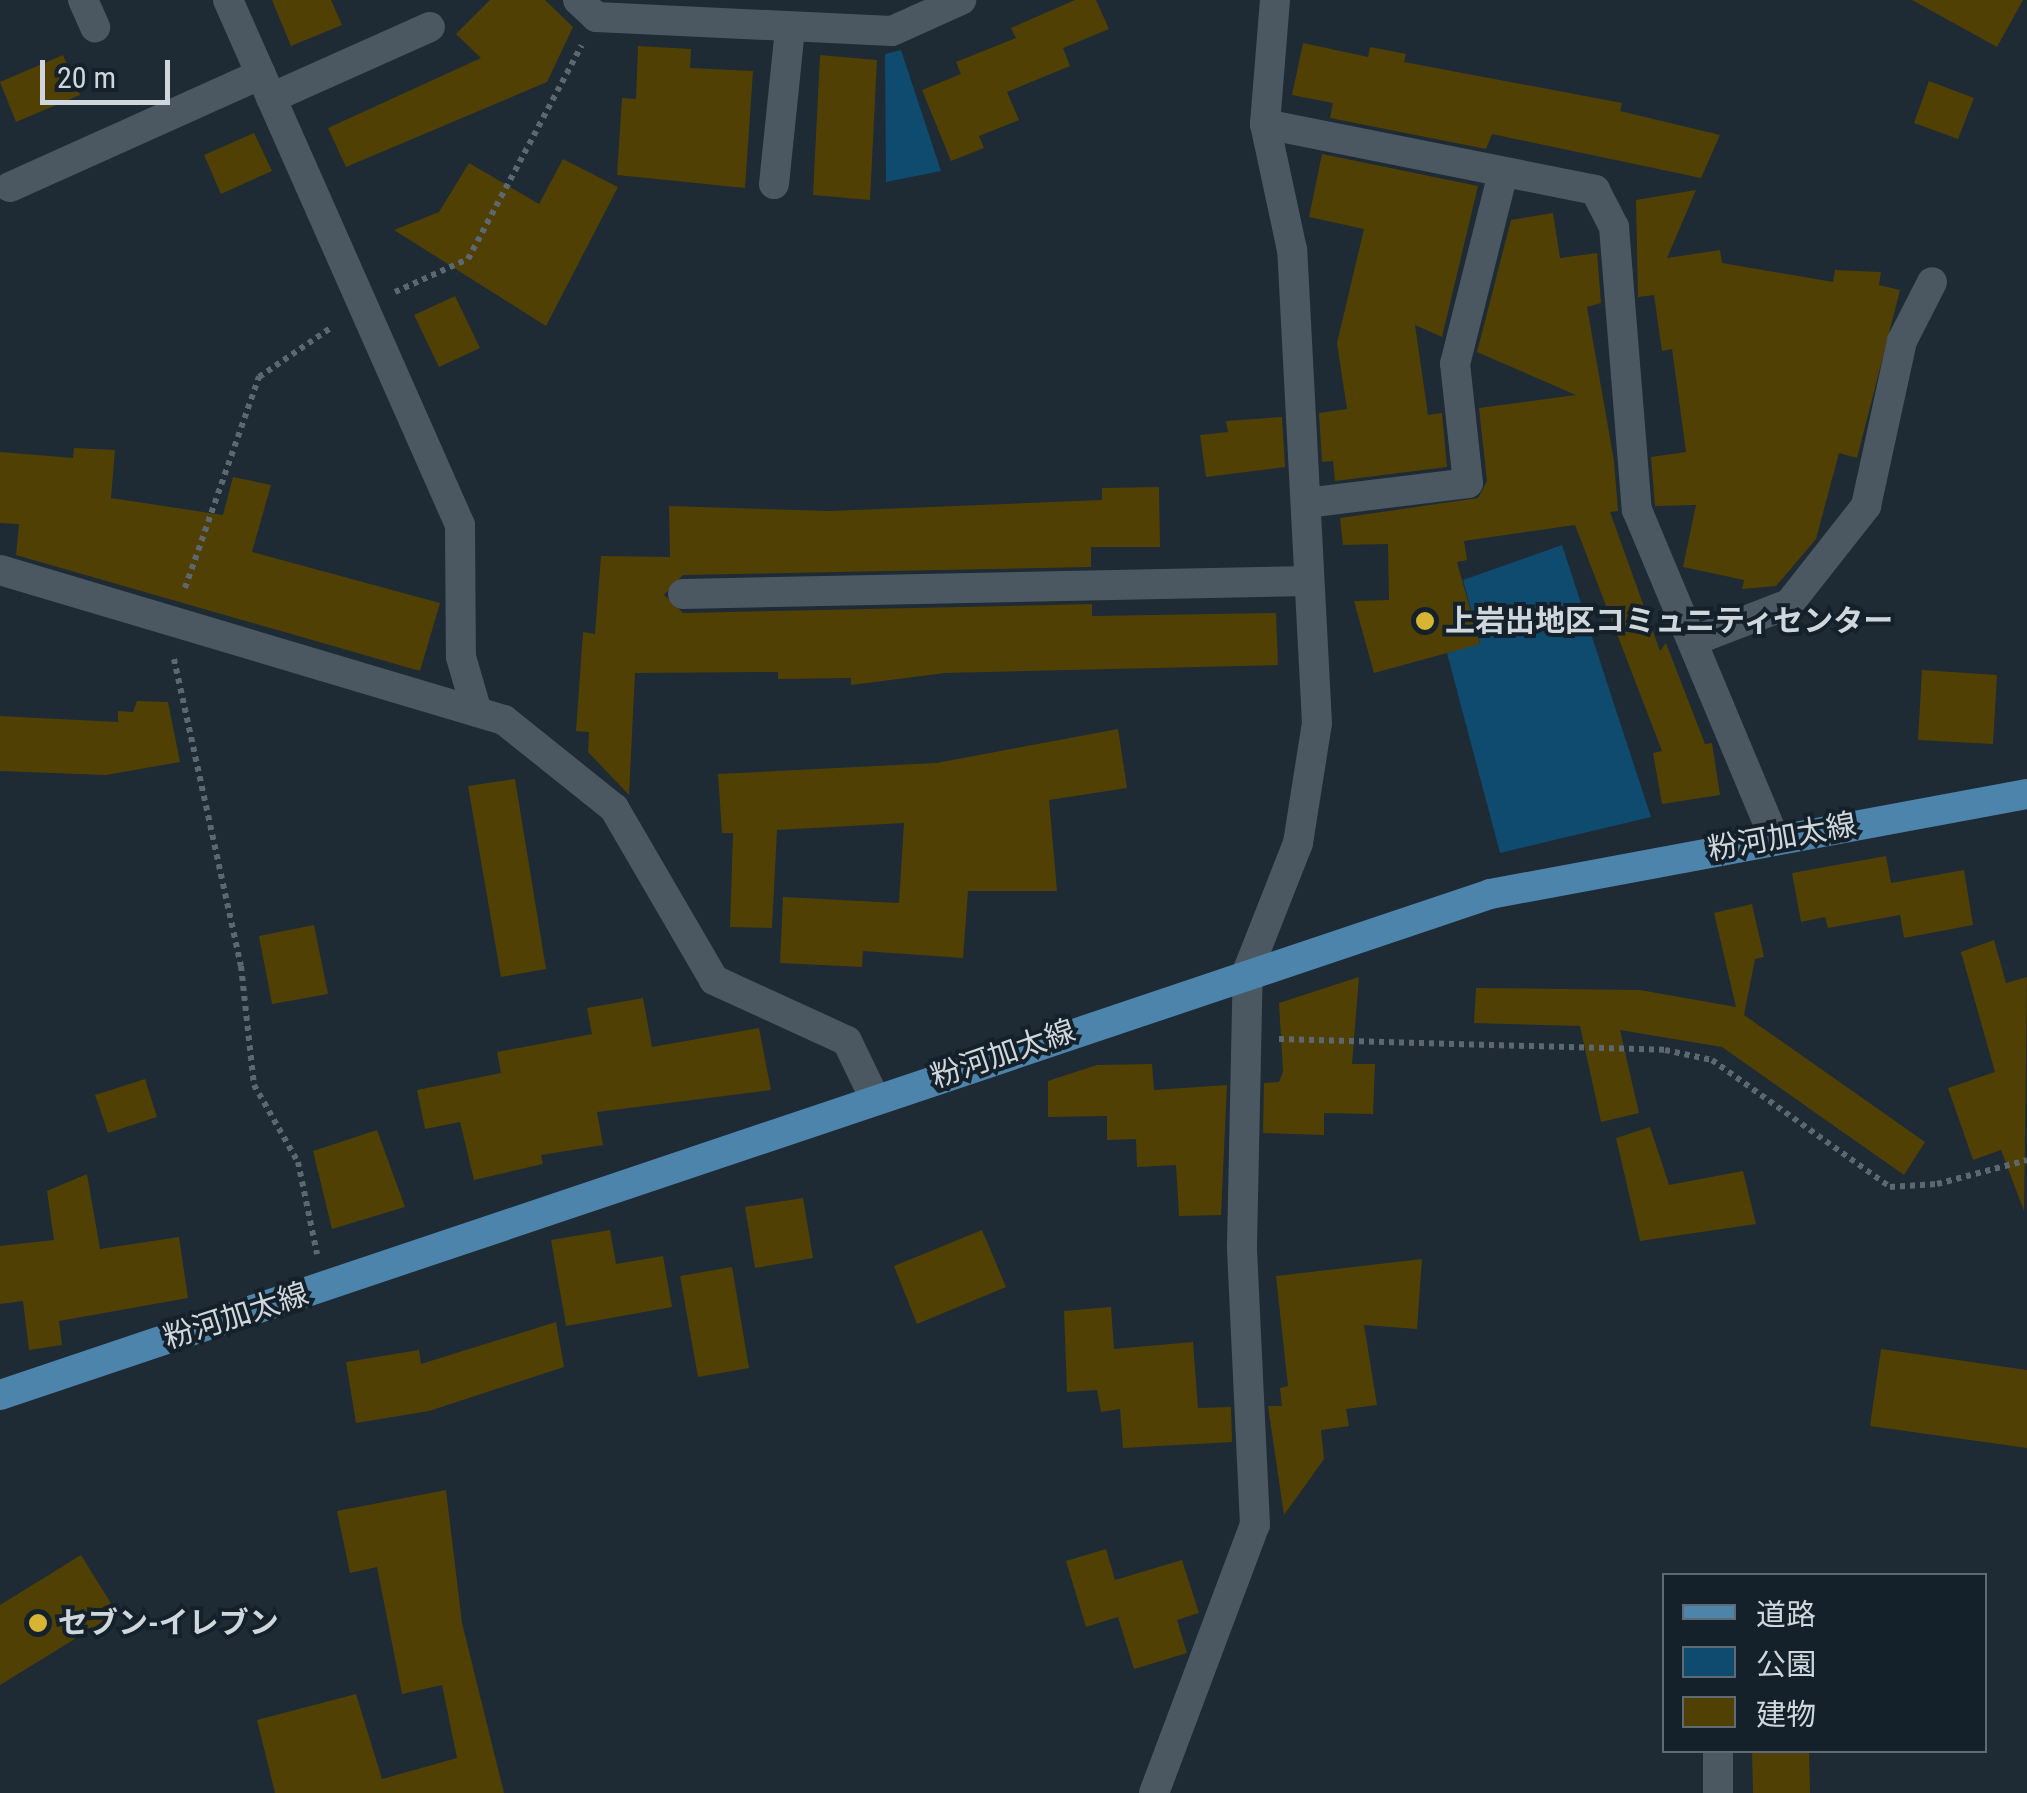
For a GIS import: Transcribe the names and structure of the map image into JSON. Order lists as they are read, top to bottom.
{
  "streets": {
    "main road": ["粉河加太線"]
  },
  "places": ["上岩出地区コミュニティセンター", "セブン-イレブン"],
  "legend": ["道路", "公園", "建物"],
  "scale_bar": "20 m"
}
